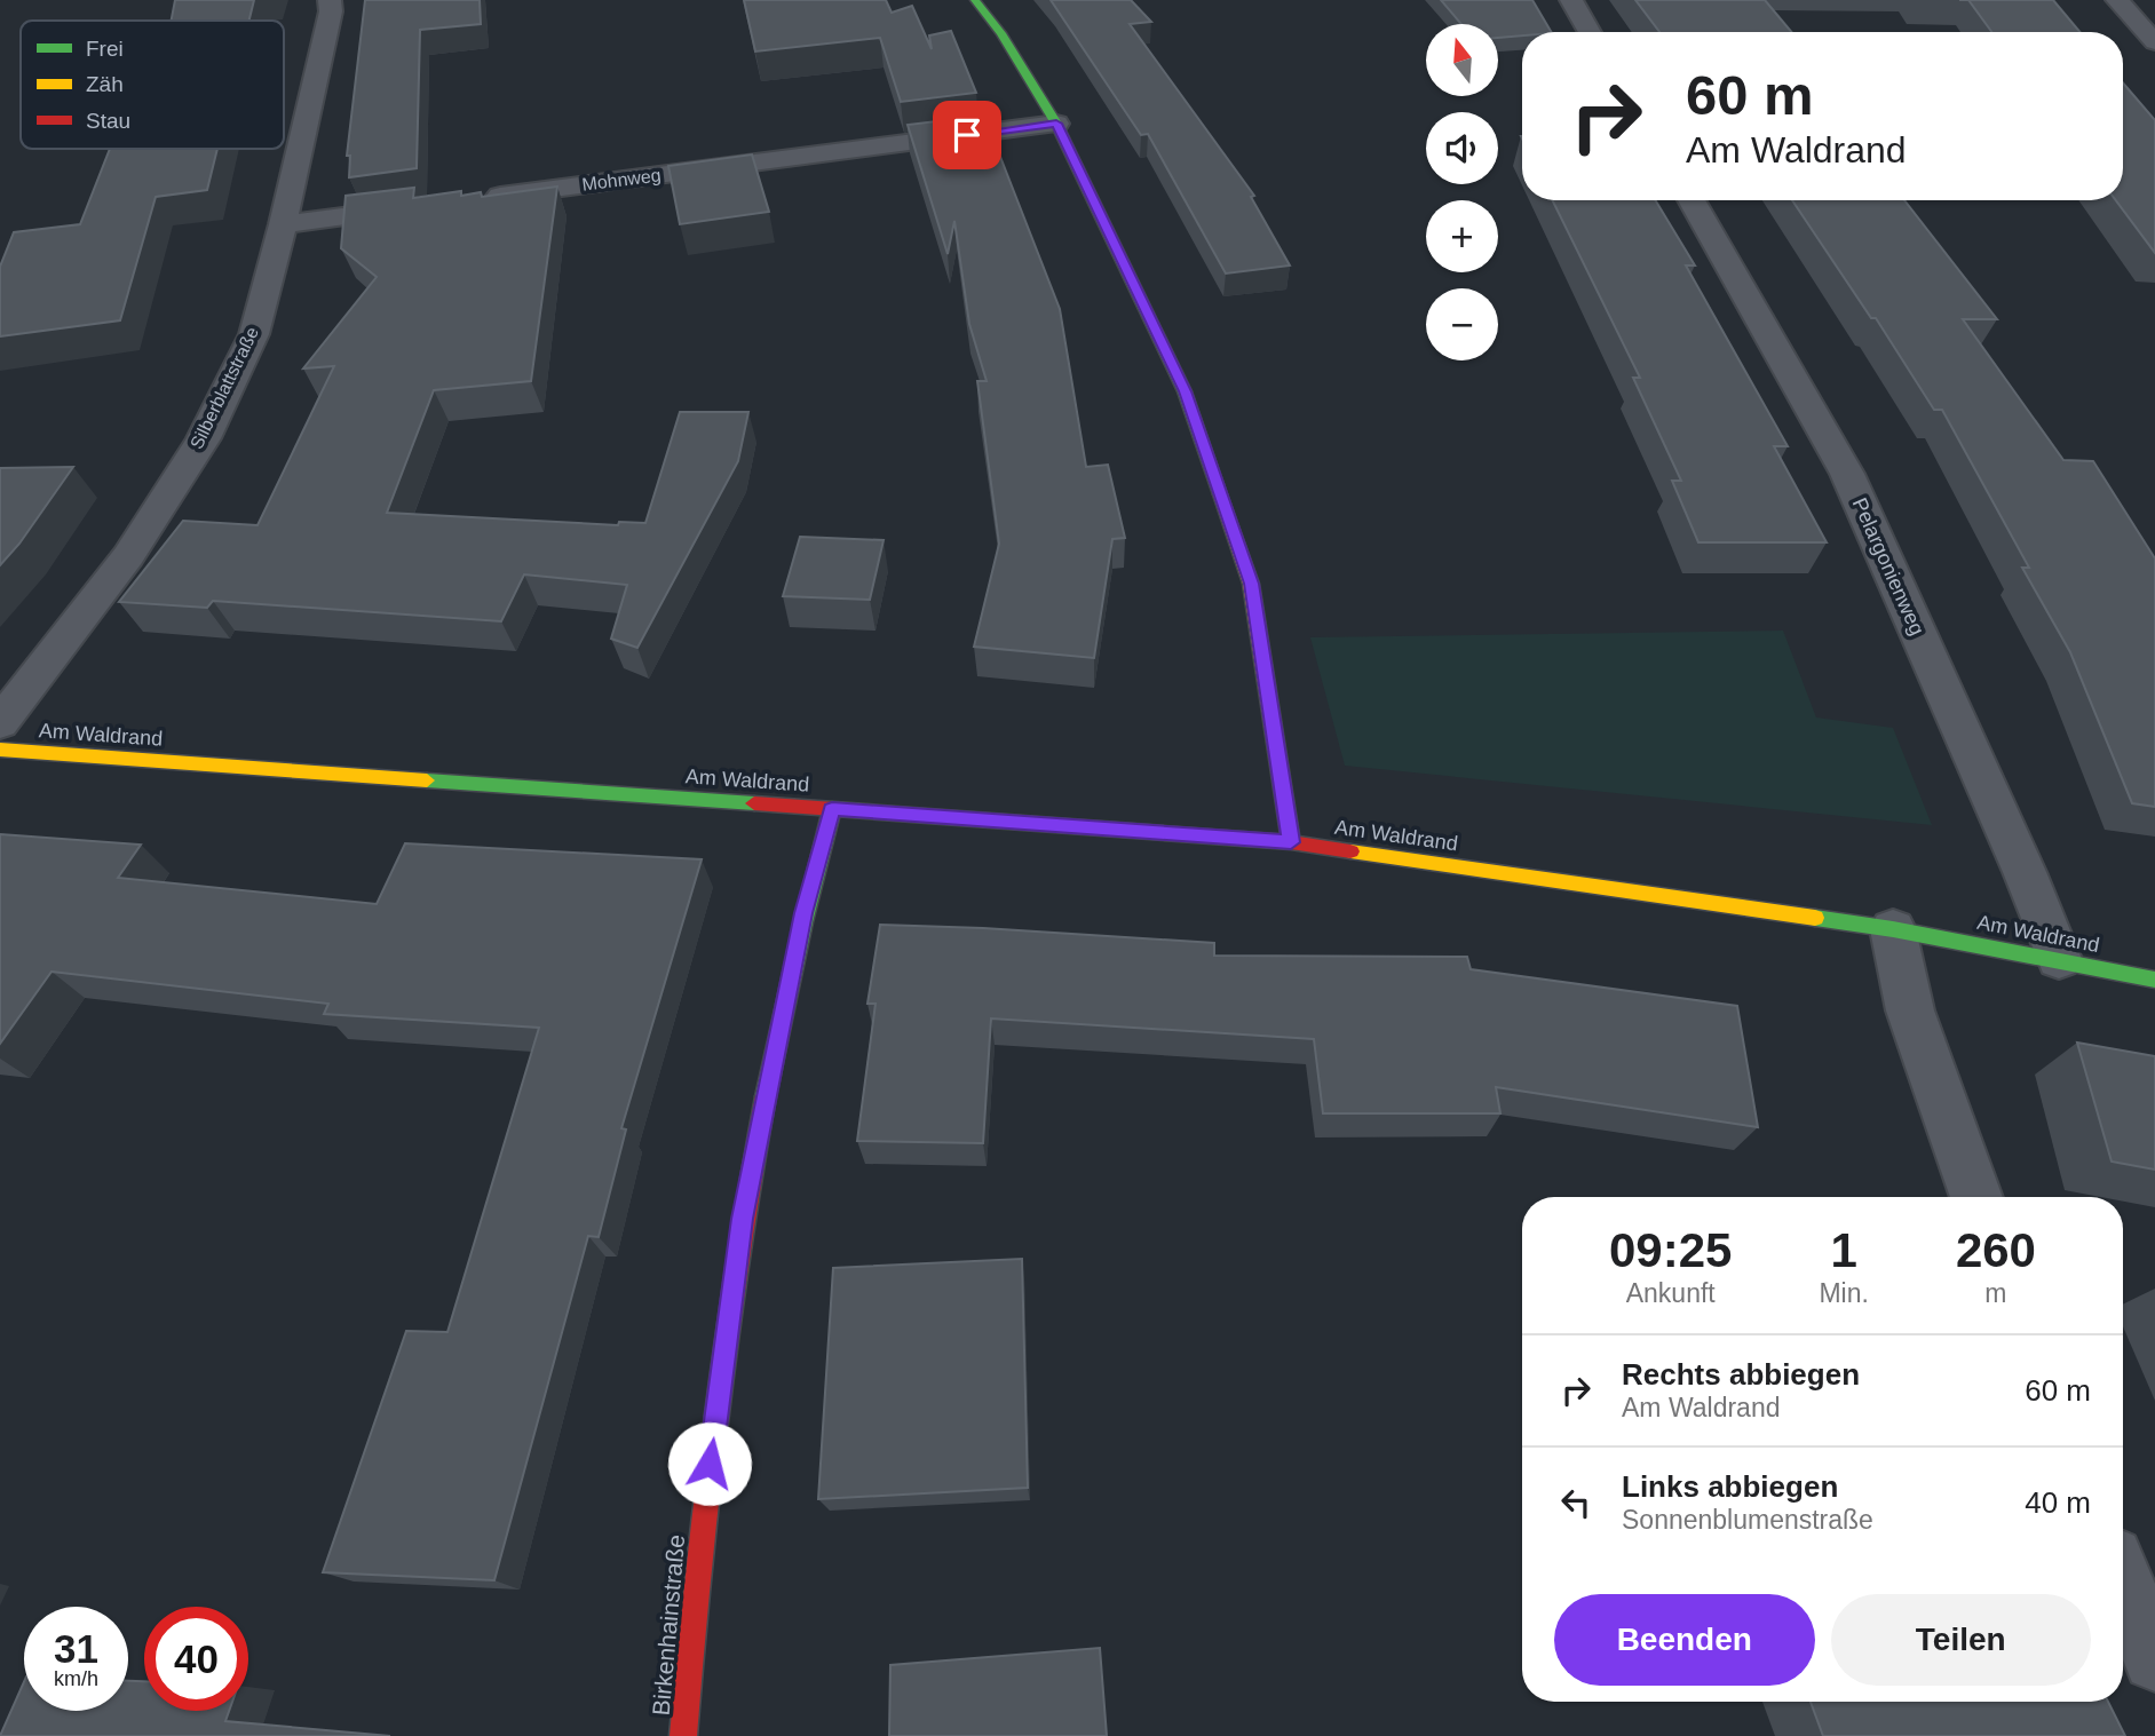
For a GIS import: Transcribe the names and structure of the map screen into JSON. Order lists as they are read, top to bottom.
{
  "streets": {
    "street": [
      "Mohnweg",
      "Silberblattstraße",
      "Pelargonienweg",
      "Am Waldrand",
      "Birkenhainstraße"
    ]
  },
  "crossings": [
    ["Pelargonienweg", "Am Waldrand"],
    ["Am Waldrand", "Birkenhainstraße"]
  ],
  "legend": ["Frei", "Zäh", "Stau"],
  "north": "top",
  "page": {
    "map_buttons": ["+", "−"],
    "turn": ["60 m", "Am Waldrand"],
    "eta": [
      "09:25",
      "Ankunft",
      "1",
      "Min.",
      "260",
      "m"
    ],
    "list": [
      {
        "name": "Rechts abbiegen",
        "note": "Am Waldrand",
        "value": "60 m"
      },
      {
        "name": "Links abbiegen",
        "note": "Sonnenblumenstraße",
        "value": "40 m"
      }
    ],
    "buttons": ["Beenden", "Teilen"],
    "speed": "31 km/h",
    "limit": "40"
  }
}
